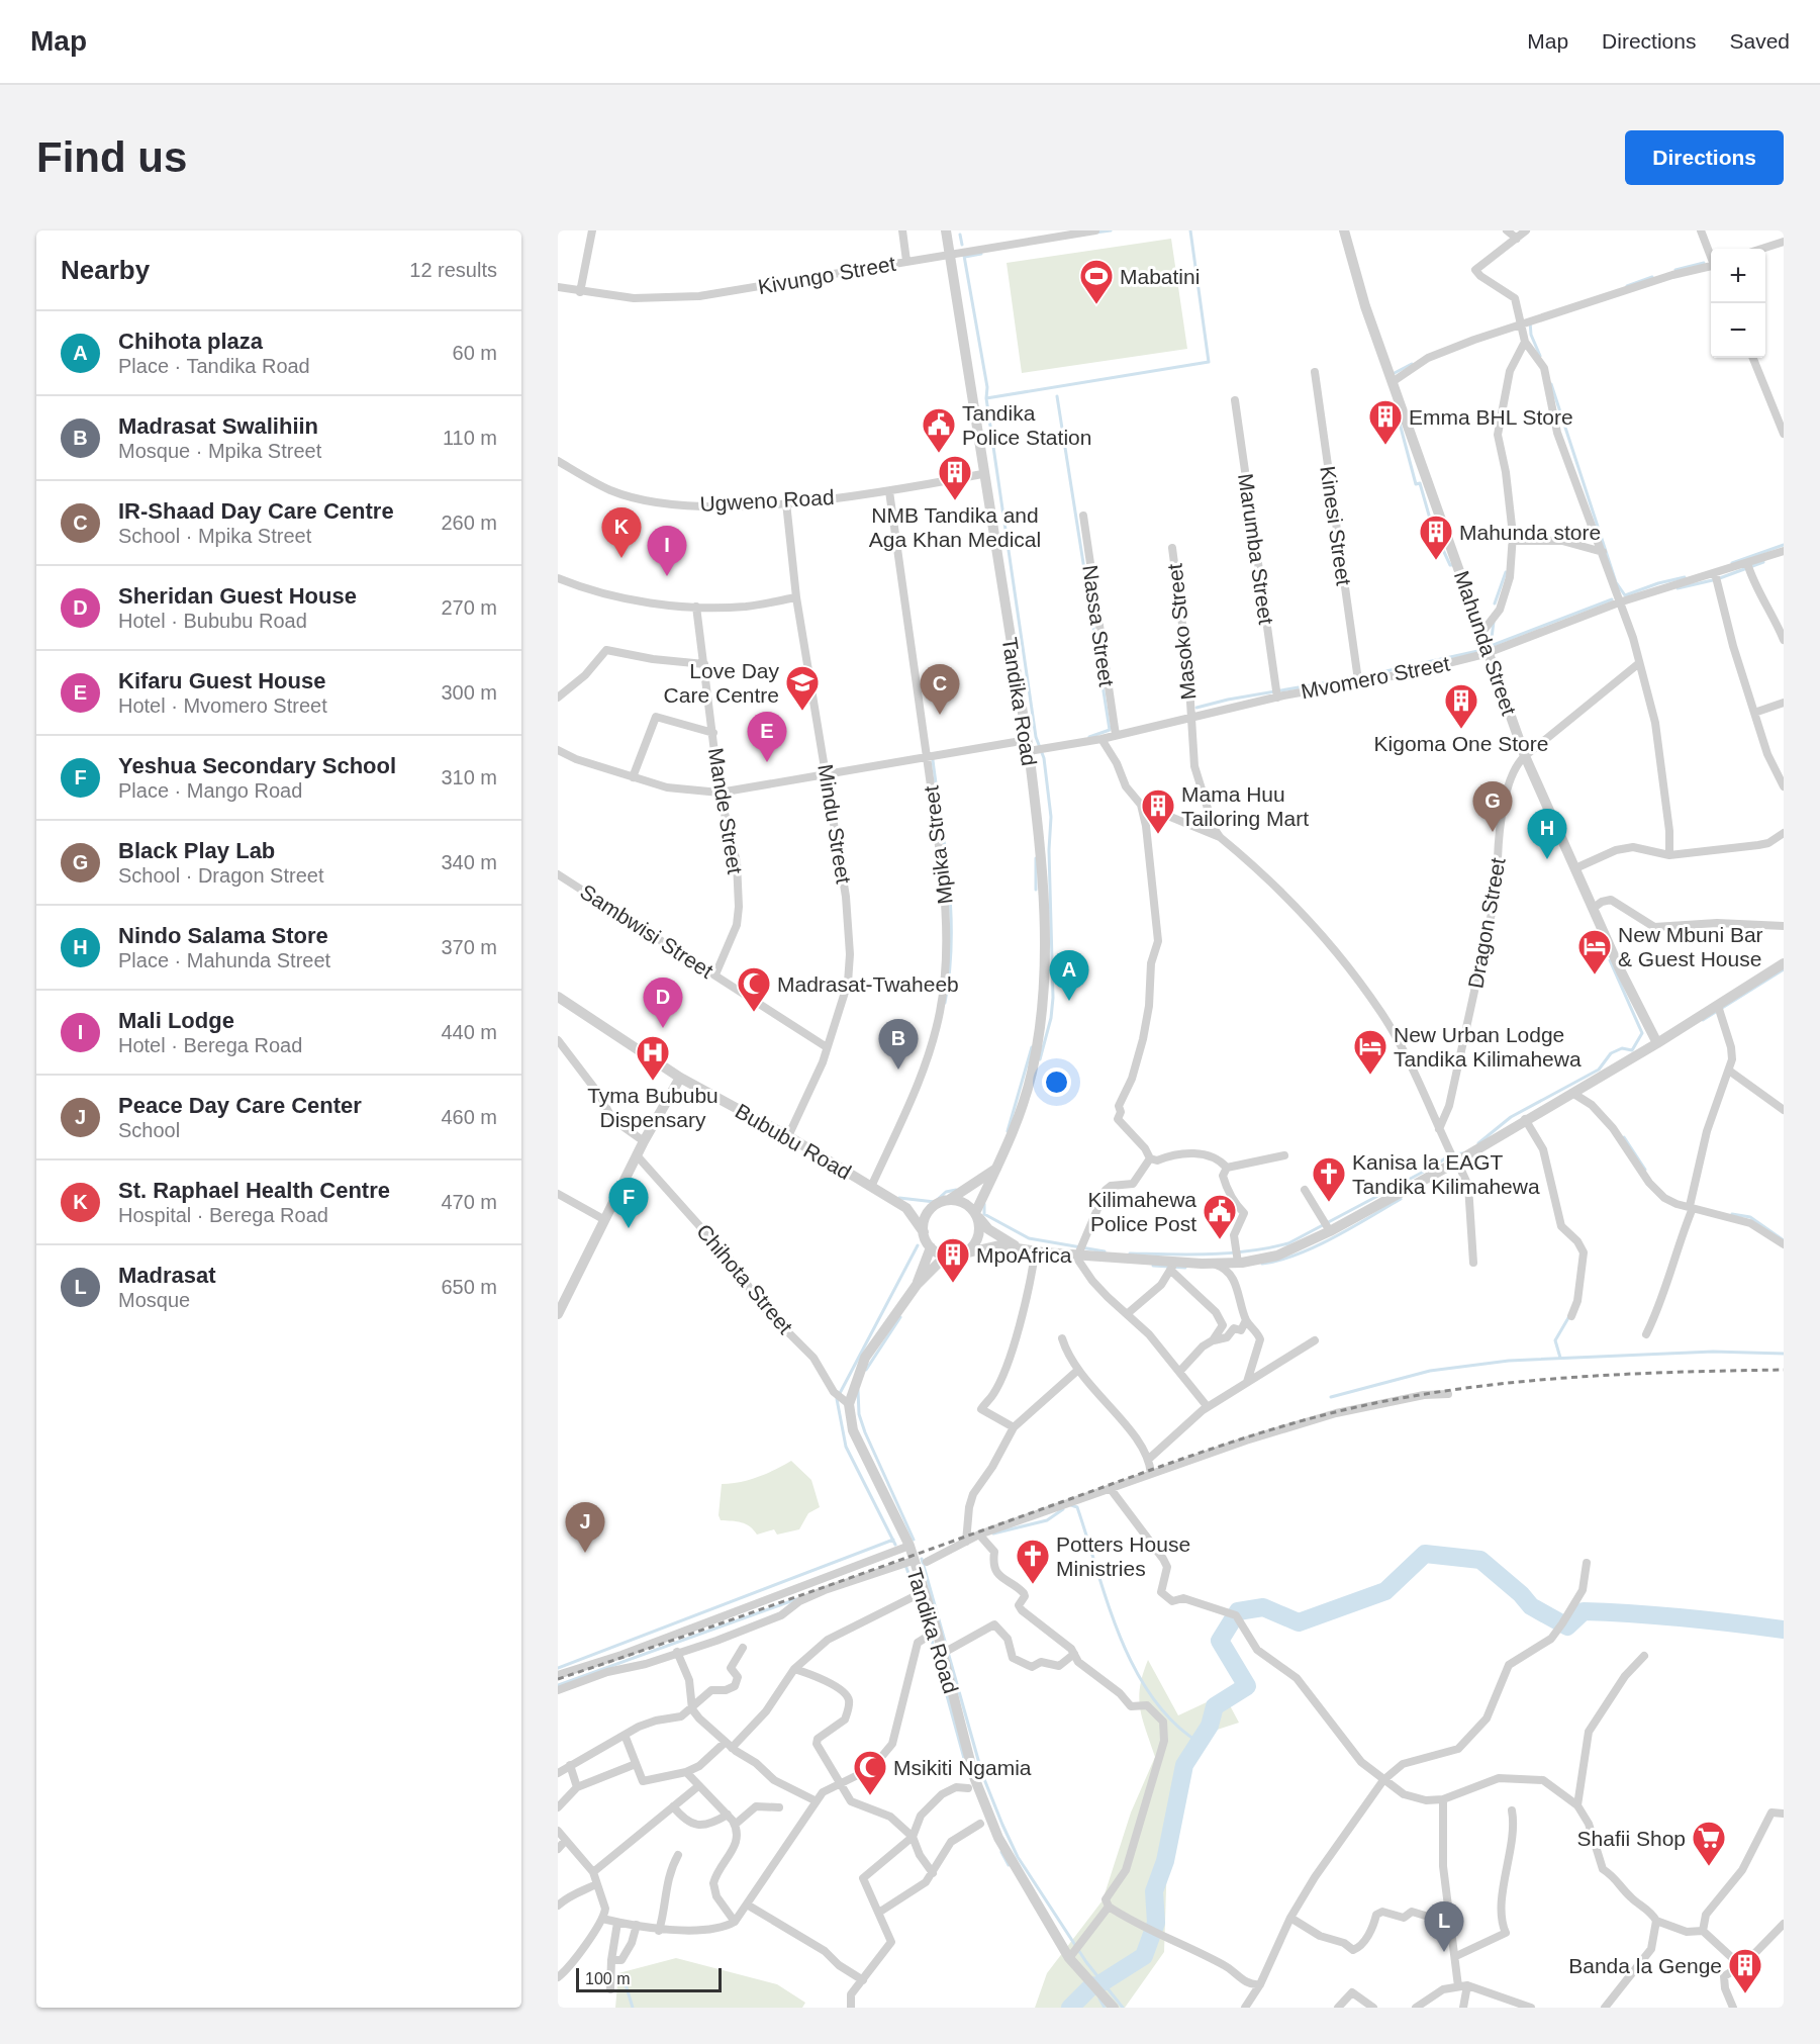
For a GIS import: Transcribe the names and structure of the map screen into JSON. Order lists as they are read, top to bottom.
{
  "streets": {
    "street": [
      "Kivungo Street",
      "Ugweno Road",
      "Kinesi Street",
      "Marumba Street",
      "Nassa Street",
      "Masoko Street",
      "Mahunda Street",
      "Mvomero Street",
      "Tandika Road",
      "Mande Street",
      "Mindu Street",
      "Mpika Street",
      "Dragon Street",
      "Sambwisi Street",
      "Bububu Road",
      "Chihota Street"
    ]
  },
  "crossings": [
    ["Kivungo Street", "Tandika Road"],
    ["Ugweno Road", "Tandika Road"],
    ["Ugweno Road", "Mindu Street"],
    ["Ugweno Road", "Mpika Street"],
    ["Kinesi Street", "Mvomero Street"],
    ["Marumba Street", "Mvomero Street"],
    ["Nassa Street", "Mvomero Street"],
    ["Masoko Street", "Mvomero Street"],
    ["Mahunda Street", "Mvomero Street"],
    ["Mahunda Street", "Dragon Street"],
    ["Mvomero Street", "Tandika Road"],
    ["Mvomero Street", "Mande Street"],
    ["Mvomero Street", "Mindu Street"],
    ["Mvomero Street", "Mpika Street"],
    ["Tandika Road", "Chihota Street"],
    ["Mande Street", "Sambwisi Street"],
    ["Mindu Street", "Sambwisi Street"],
    ["Mindu Street", "Bububu Road"],
    ["Mpika Street", "Bububu Road"]
  ],
  "places": {
    "sports": ["Mabatini"],
    "building": [
      "Emma BHL Store",
      "NMB Tandika and Aga Khan Medical",
      "Mahunda store",
      "Kigoma One Store",
      "Mama Huu Tailoring Mart",
      "MpoAfrica",
      "Banda la Genge"
    ],
    "public building": ["Tandika Police Station", "Kilimahewa Police Post"],
    "school or university": ["Love Day Care Centre"],
    "hotel": ["New Mbuni Bar & Guest House", "New Urban Lodge Tandika Kilimahewa"],
    "mosque": ["Madrasat-Twaheeb", "Msikiti Ngamia"],
    "hospital": ["Tyma Bububu Dispensary"],
    "church": ["Kanisa la EAGT Tandika Kilimahewa", "Potters House Ministries"],
    "supermarket": ["Shafii Shop"]
  },
  "scale_bar": "100 m",
  "page": {
    "header": "Map",
    "nav": ["Map", "Directions", "Saved"],
    "buttons": "Directions",
    "title": "Find us",
    "heading": ["Nearby", "12 results"],
    "map_buttons": ["+", "−"],
    "list": [
      {
        "mark": "A",
        "name": "Chihota plaza",
        "note": "Place · Tandika Road",
        "value": "60 m"
      },
      {
        "mark": "B",
        "name": "Madrasat Swalihiin",
        "note": "Mosque · Mpika Street",
        "value": "110 m"
      },
      {
        "mark": "C",
        "name": "IR-Shaad Day Care Centre",
        "note": "School · Mpika Street",
        "value": "260 m"
      },
      {
        "mark": "D",
        "name": "Sheridan Guest House",
        "note": "Hotel · Bububu Road",
        "value": "270 m"
      },
      {
        "mark": "E",
        "name": "Kifaru Guest House",
        "note": "Hotel · Mvomero Street",
        "value": "300 m"
      },
      {
        "mark": "F",
        "name": "Yeshua Secondary School",
        "note": "Place · Mango Road",
        "value": "310 m"
      },
      {
        "mark": "G",
        "name": "Black Play Lab",
        "note": "School · Dragon Street",
        "value": "340 m"
      },
      {
        "mark": "H",
        "name": "Nindo Salama Store",
        "note": "Place · Mahunda Street",
        "value": "370 m"
      },
      {
        "mark": "I",
        "name": "Mali Lodge",
        "note": "Hotel · Berega Road",
        "value": "440 m"
      },
      {
        "mark": "J",
        "name": "Peace Day Care Center",
        "note": "School",
        "value": "460 m"
      },
      {
        "mark": "K",
        "name": "St. Raphael Health Centre",
        "note": "Hospital · Berega Road",
        "value": "470 m"
      },
      {
        "mark": "L",
        "name": "Madrasat",
        "note": "Mosque",
        "value": "650 m"
      }
    ],
    "pins": [
      "K",
      "I",
      "C",
      "E",
      "G",
      "H",
      "A",
      "D",
      "B",
      "F",
      "J",
      "L"
    ],
    "scale": "100 m"
  }
}
